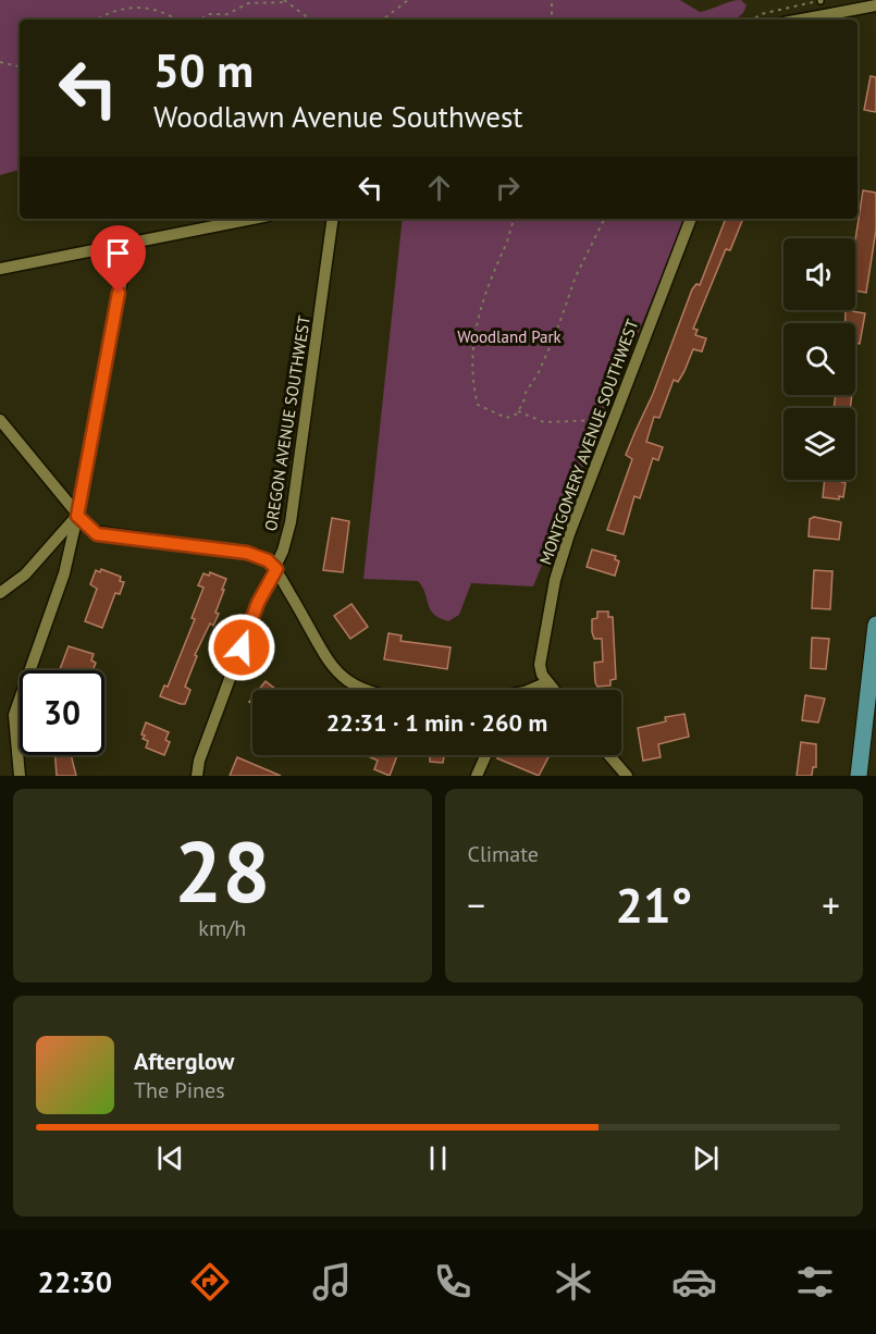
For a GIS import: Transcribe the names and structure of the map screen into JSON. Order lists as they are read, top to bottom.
{
  "streets": {
    "street": ["OREGON AVENUE SOUTHWEST", "MONTGOMERY AVENUE SOUTHWEST"]
  },
  "parks": ["Woodland Park"],
  "page": {
    "turn": ["50 m", "Woodlawn Avenue Southwest"],
    "limit": "30",
    "trip": "22:31 · 1 min · 260 m",
    "tile": [
      ["28", "km/h"],
      "Climate"
    ],
    "heat": ["−", "21°", "+"],
    "song": ["Afterglow", "The Pines"],
    "tabs": "22:30"
  }
}
